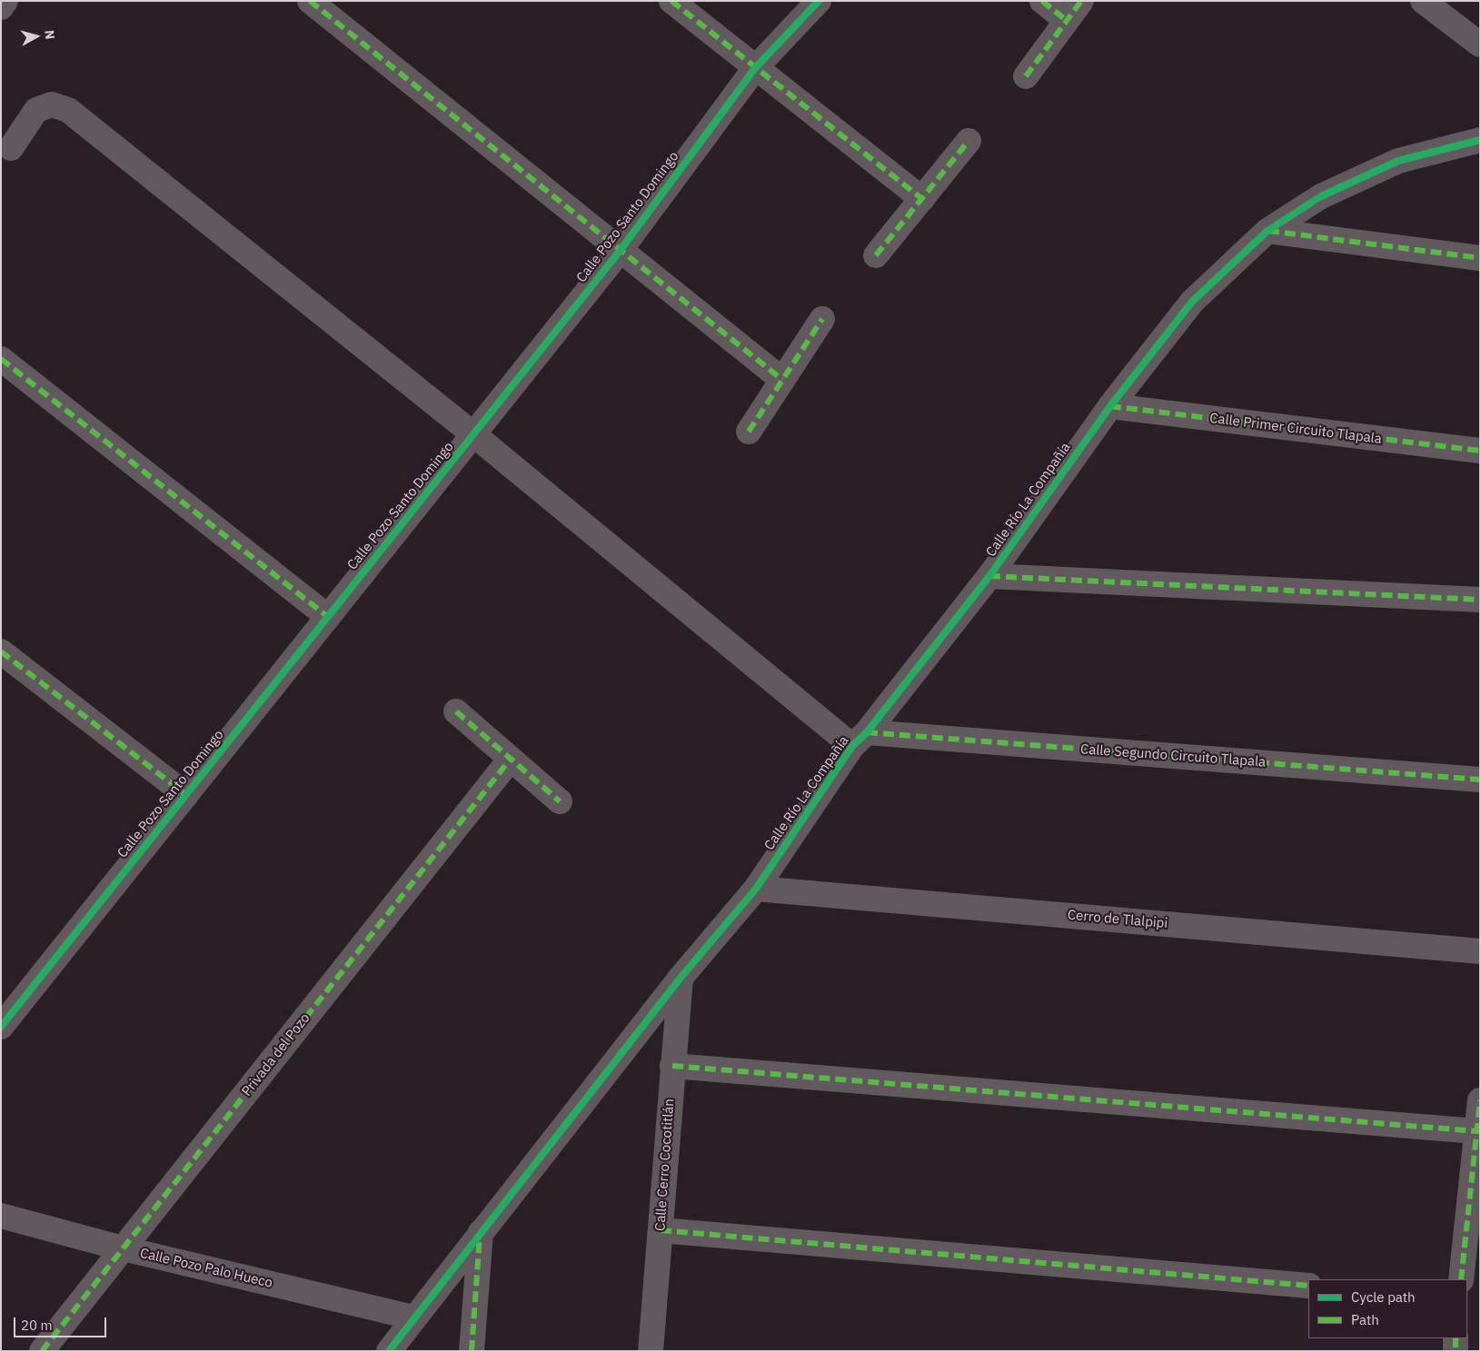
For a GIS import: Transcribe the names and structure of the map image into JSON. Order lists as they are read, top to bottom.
{
  "streets": {
    "street": [
      "Calle Pozo Santo Domingo",
      "Calle Primer Circuito Tlapala",
      "Calle Río La Compañía",
      "Calle Segundo Circuito Tlapala",
      "Cerro de Tlalpipi",
      "Privada del Pozo",
      "Calle Cerro Cocotitlán",
      "Calle Pozo Palo Hueco"
    ]
  },
  "crossings": [
    ["Calle Primer Circuito Tlapala", "Calle Río La Compañía"],
    ["Calle Río La Compañía", "Calle Segundo Circuito Tlapala"],
    ["Calle Río La Compañía", "Cerro de Tlalpipi"],
    ["Calle Río La Compañía", "Calle Cerro Cocotitlán"],
    ["Calle Río La Compañía", "Calle Pozo Palo Hueco"],
    ["Privada del Pozo", "Calle Pozo Palo Hueco"]
  ],
  "legend": ["Cycle path", "Path"],
  "scale_bar": "20 m",
  "north": "right"
}
